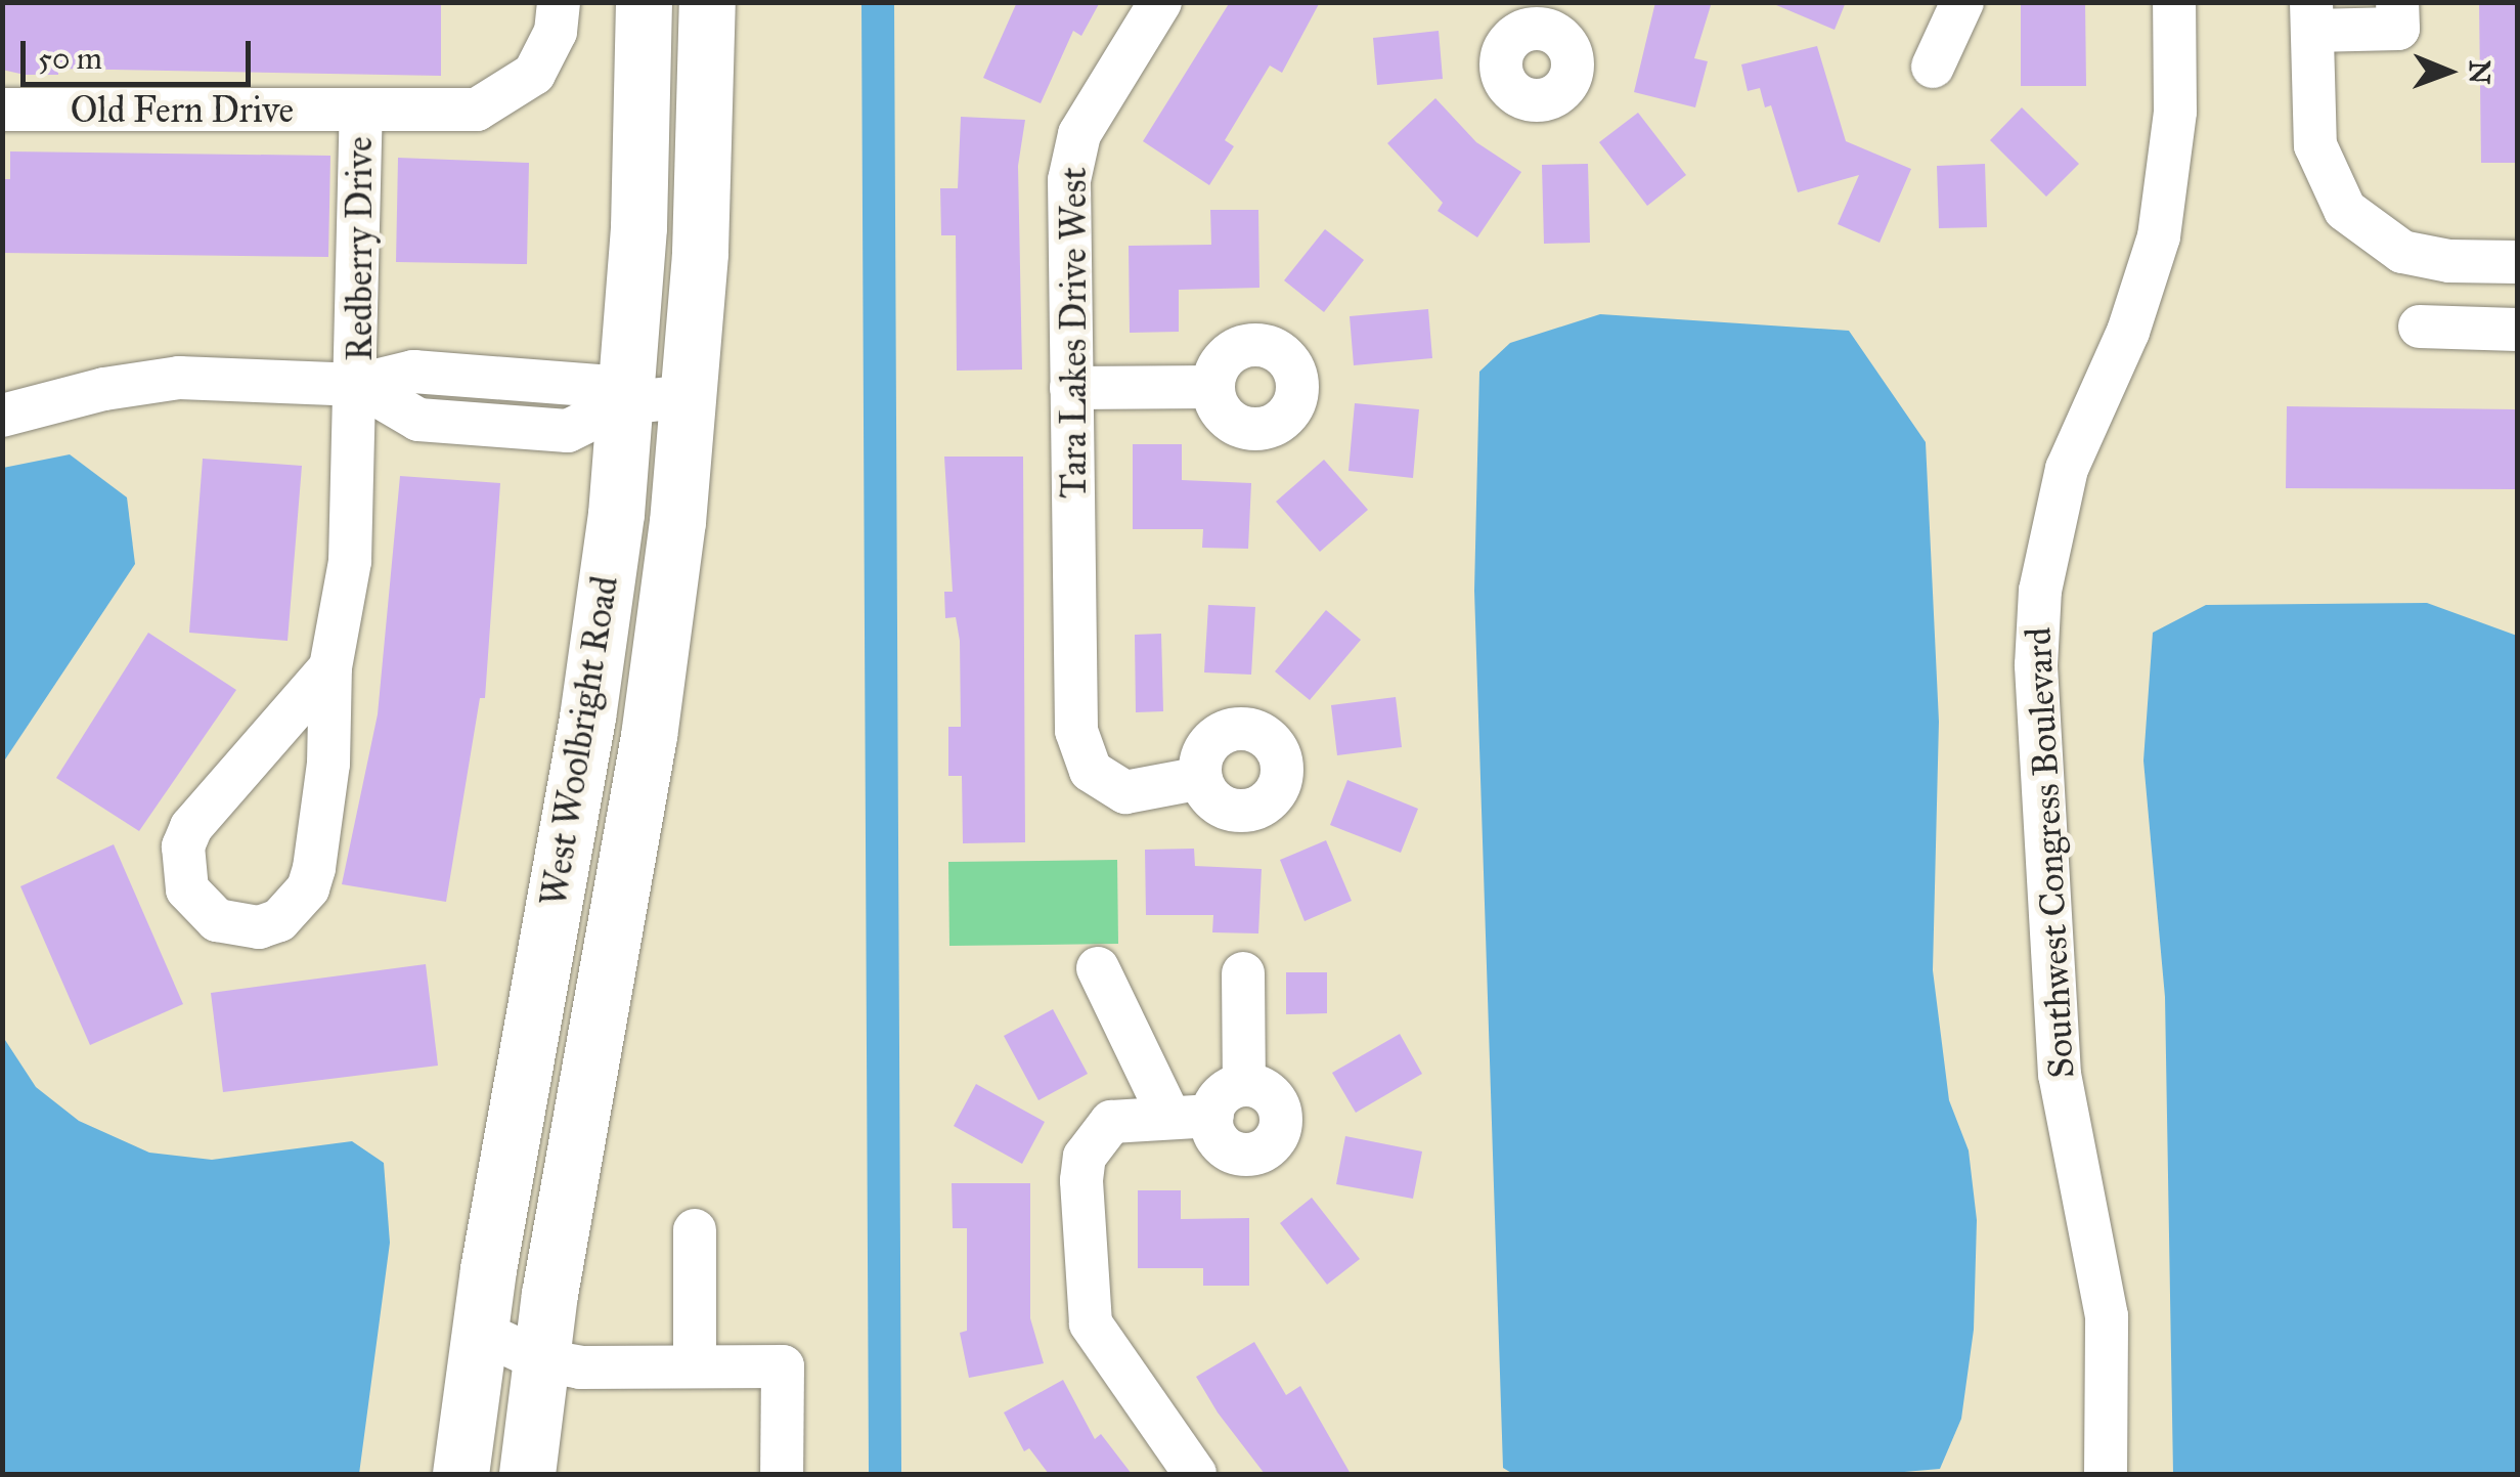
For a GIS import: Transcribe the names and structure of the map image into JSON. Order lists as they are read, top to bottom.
{
  "streets": {
    "main road": ["West Woolbright Road"],
    "street": [
      "Old Fern Drive",
      "Redberry Drive",
      "Tara Lakes Drive West",
      "Southwest Congress Boulevard"
    ]
  },
  "crossings": [
    ["Old Fern Drive", "Redberry Drive"]
  ],
  "scale_bar": "50 m",
  "north": "right"
}
